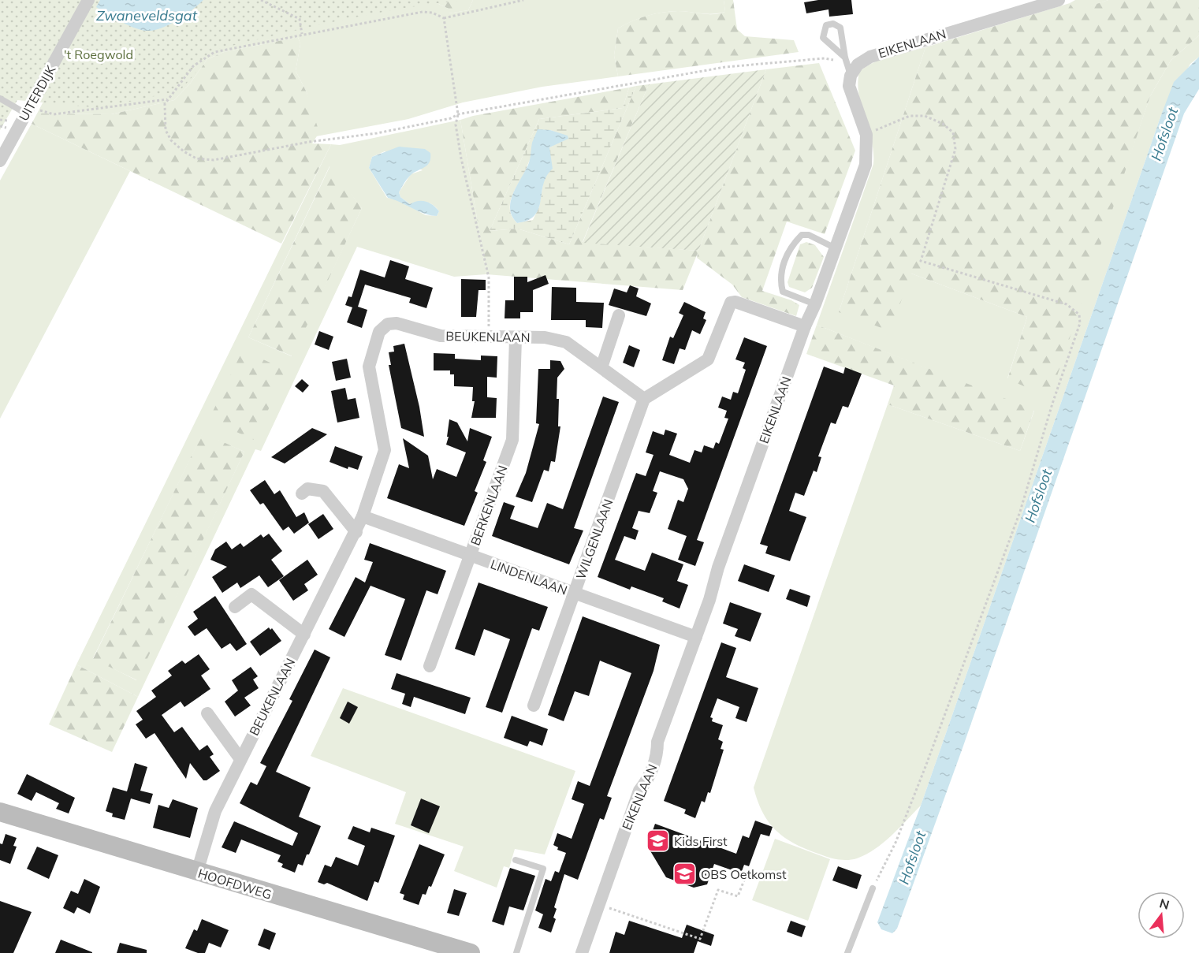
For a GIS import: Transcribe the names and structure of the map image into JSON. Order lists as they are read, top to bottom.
{
  "streets": {
    "main road": ["HOOFDWEG"],
    "street": [
      "EIKENLAAN",
      "UITERDIJK",
      "BEUKENLAAN",
      "BERKENLAAN",
      "WILGENLAAN",
      "LINDENLAAN"
    ]
  },
  "crossings": [
    ["EIKENLAAN", "LINDENLAAN"],
    ["BEUKENLAAN", "BERKENLAAN"],
    ["BEUKENLAAN", "WILGENLAAN"],
    ["BEUKENLAAN", "LINDENLAAN"],
    ["BEUKENLAAN", "HOOFDWEG"],
    ["BERKENLAAN", "LINDENLAAN"],
    ["WILGENLAAN", "LINDENLAAN"]
  ],
  "water": ["Zwaneveldsgat", "Hofsloot"],
  "parks": ["'t Roegwold"],
  "places": {
    "school or university": ["Kids First", "OBS Oetkomst"]
  },
  "north": "top"
}
